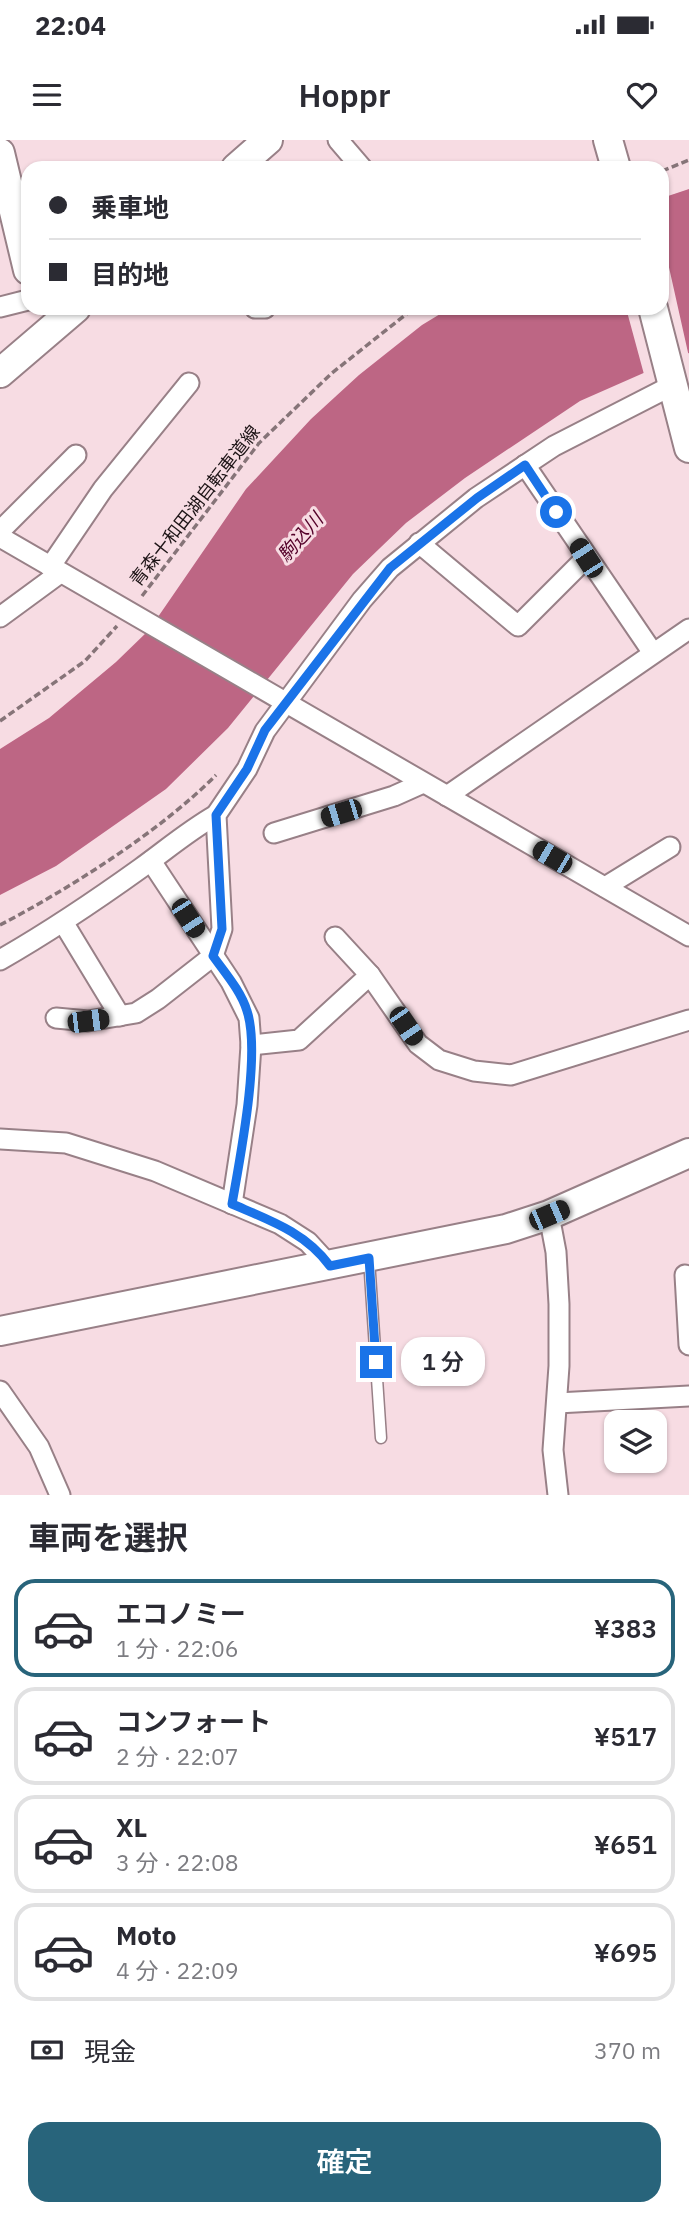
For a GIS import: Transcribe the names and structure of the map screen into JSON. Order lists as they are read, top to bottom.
{
  "streets": {
    "path": ["青森十和田湖自転車道線"]
  },
  "water": ["駒込川"],
  "page": {
    "status": "22:04",
    "header": "Hoppr",
    "banner": ["乗車地", "目的地"],
    "bubble": "1 分",
    "heading": "車両を選択",
    "list": [
      {
        "name": "エコノミー",
        "note": "1 分 · 22:06",
        "value": "¥383"
      },
      {
        "name": "コンフォート",
        "note": "2 分 · 22:07",
        "value": "¥517"
      },
      {
        "name": "XL",
        "note": "3 分 · 22:08",
        "value": "¥651"
      },
      {
        "name": "Moto",
        "note": "4 分 · 22:09",
        "value": "¥695"
      }
    ],
    "pay": ["現金", "370 m"],
    "buttons": "確定"
  }
}
